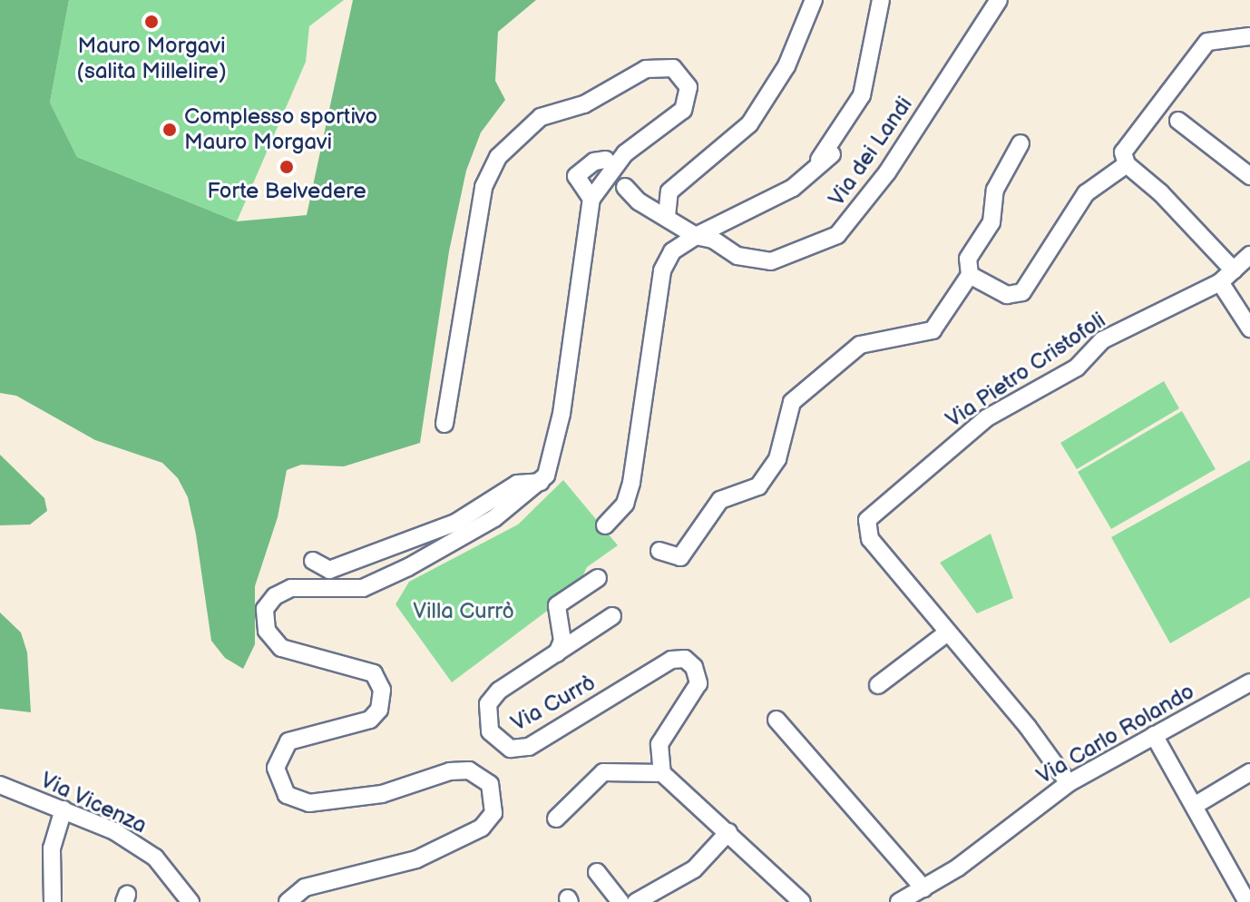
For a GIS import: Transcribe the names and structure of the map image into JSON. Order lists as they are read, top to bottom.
{
  "streets": {
    "street": [
      "Via dei Landi",
      "Via Pietro Cristofoli",
      "Via Currò",
      "Via Carlo Rolando",
      "Via Vicenza"
    ]
  },
  "parks": ["Villa Currò"],
  "places": ["Mauro Morgavi (salita Millelire)", "Complesso sportivo Mauro Morgavi", "Forte Belvedere"]
}
